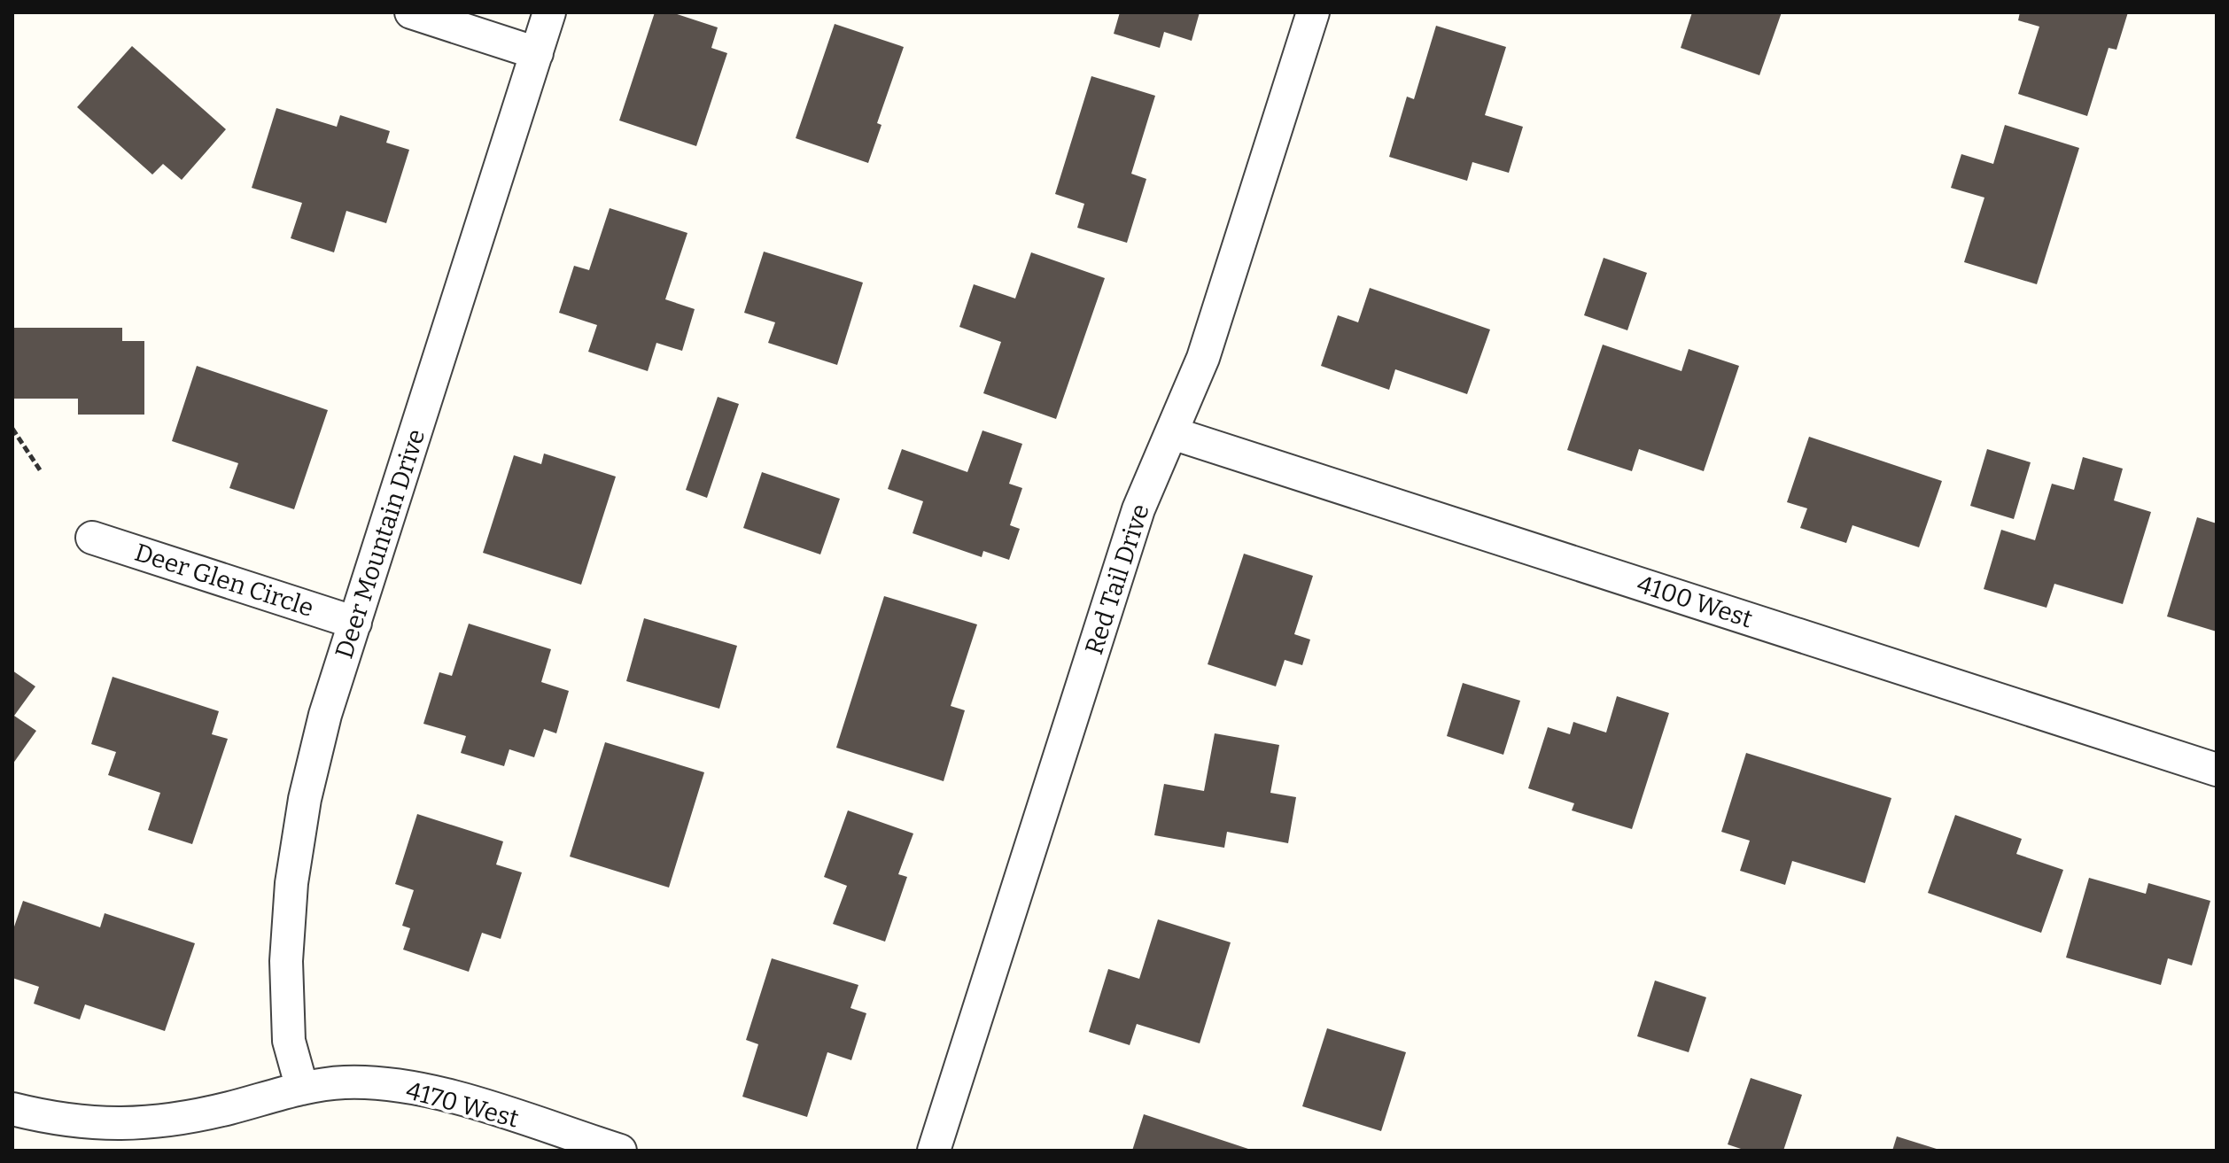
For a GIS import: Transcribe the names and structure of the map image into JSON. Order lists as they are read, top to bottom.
{
  "streets": {
    "street": [
      "Deer Mountain Drive",
      "Red Tail Drive",
      "Deer Glen Circle",
      "4100 West",
      "4170 West"
    ]
  },
  "crossings": [
    ["Deer Mountain Drive", "Deer Glen Circle"],
    ["Deer Mountain Drive", "4170 West"],
    ["Red Tail Drive", "4100 West"]
  ]
}
